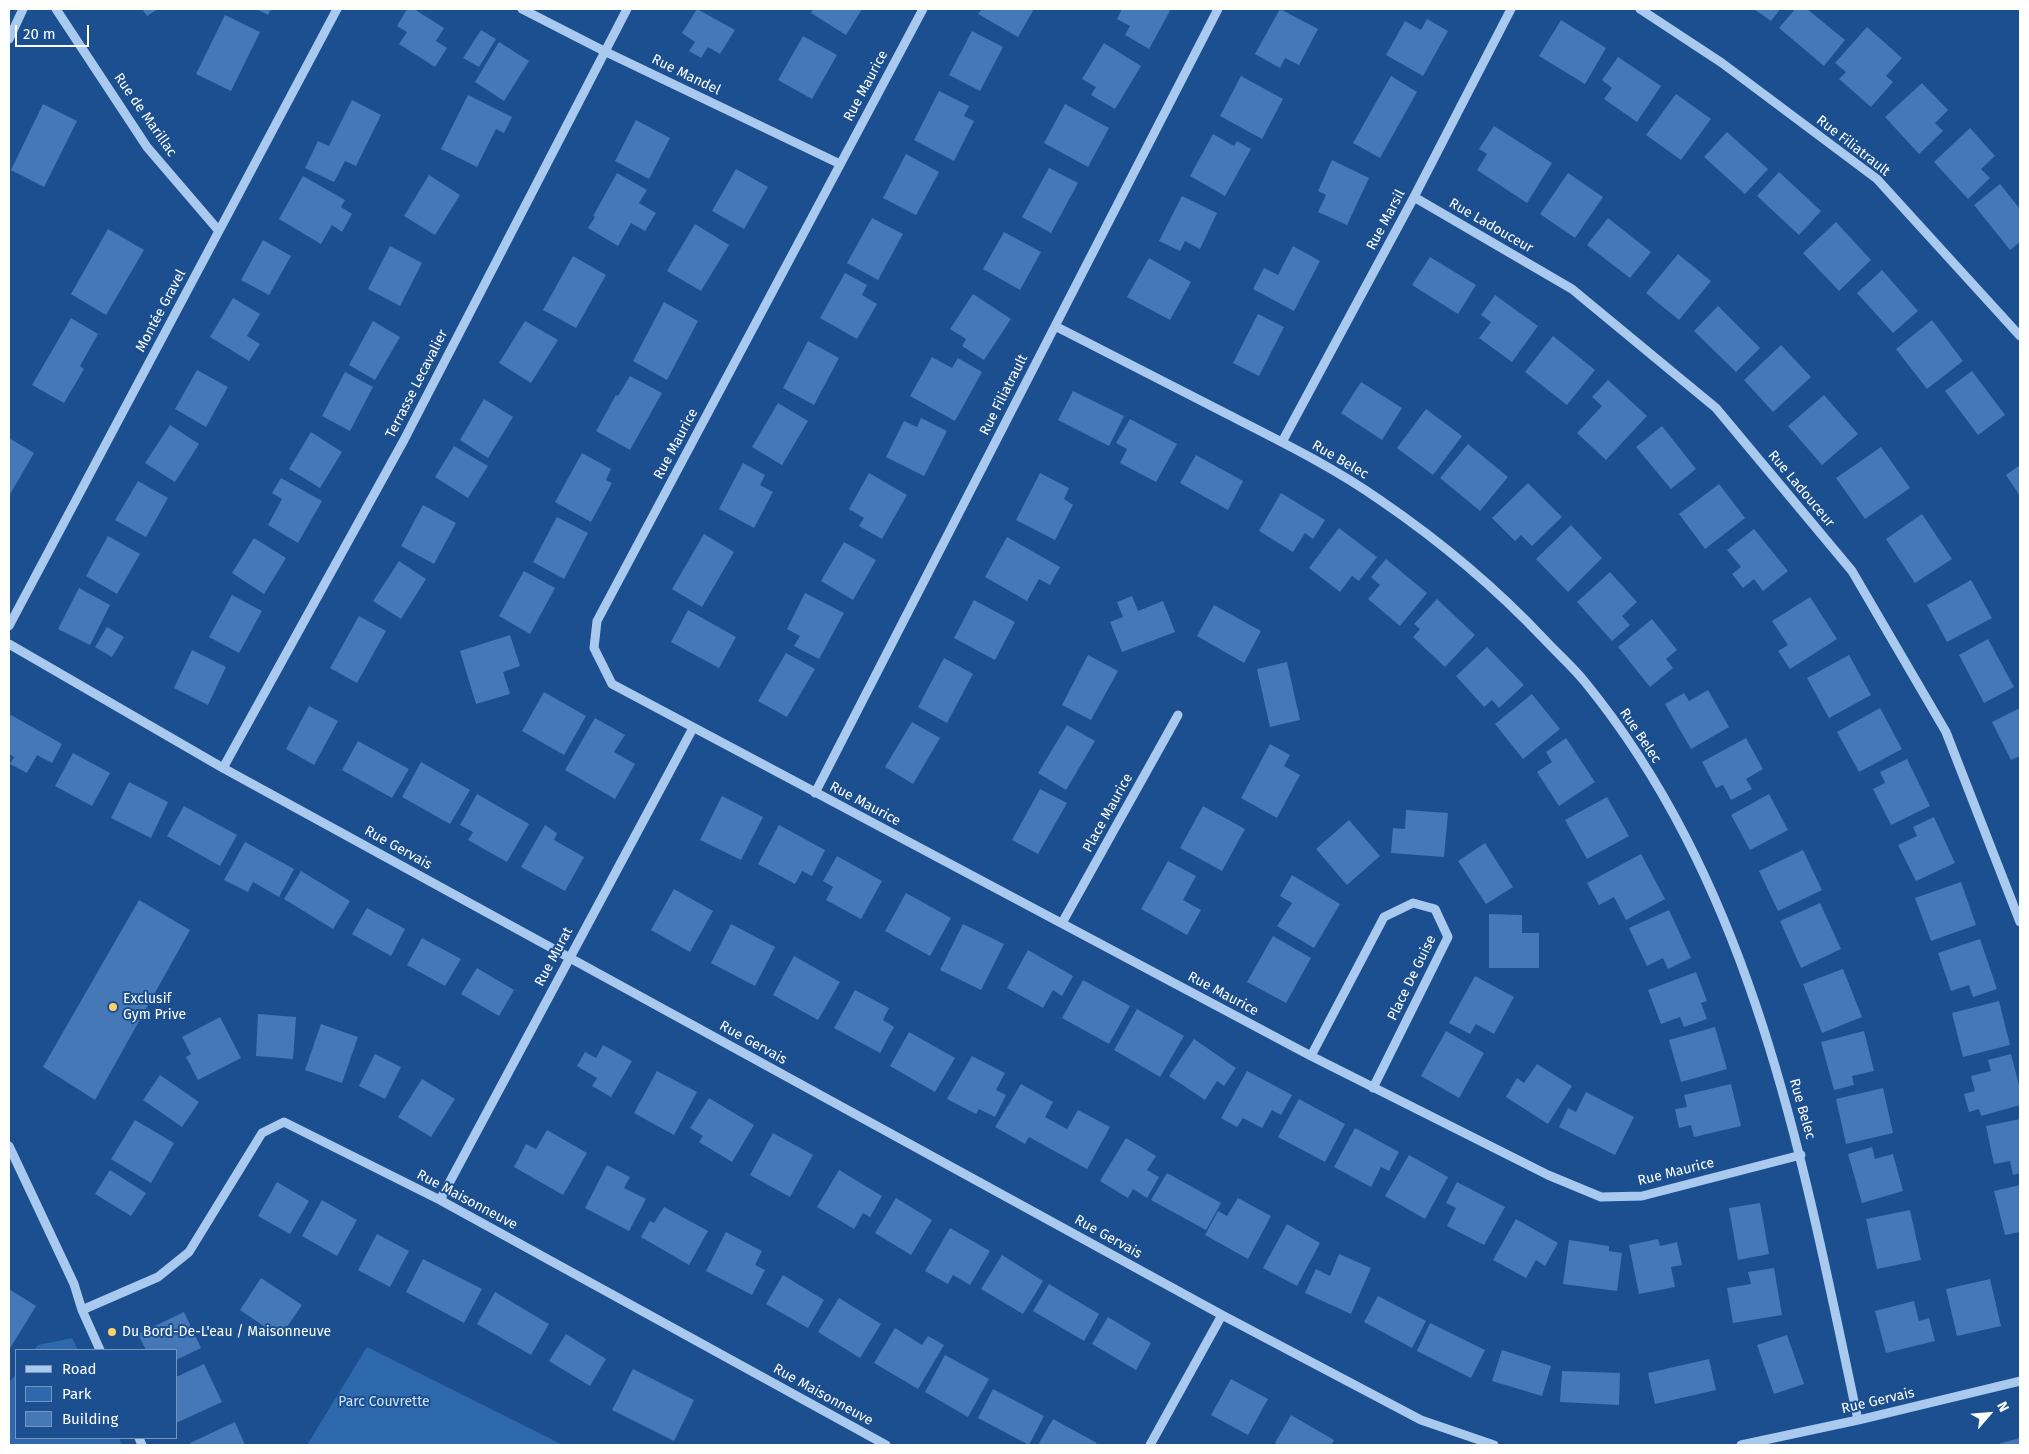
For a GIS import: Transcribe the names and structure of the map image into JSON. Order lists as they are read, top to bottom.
{
  "streets": {
    "street": [
      "Rue Mandel",
      "Rue Maurice",
      "Rue de Marillac",
      "Rue Filiatrault",
      "Rue Marsil",
      "Rue Ladouceur",
      "Montée Gravel",
      "Terrasse Lecavalier",
      "Rue Belec",
      "Place Maurice",
      "Rue Gervais",
      "Rue Murat",
      "Place De Guise",
      "Rue Maisonneuve"
    ]
  },
  "crossings": [
    ["Rue Mandel", "Rue Maurice"],
    ["Rue Mandel", "Terrasse Lecavalier"],
    ["Rue Maurice", "Rue Filiatrault"],
    ["Rue Maurice", "Rue Belec"],
    ["Rue Maurice", "Place Maurice"],
    ["Rue Maurice", "Rue Murat"],
    ["Rue Maurice", "Place De Guise"],
    ["Rue de Marillac", "Montée Gravel"],
    ["Rue Filiatrault", "Rue Belec"],
    ["Rue Marsil", "Rue Ladouceur"],
    ["Rue Marsil", "Rue Belec"],
    ["Terrasse Lecavalier", "Rue Gervais"],
    ["Rue Belec", "Rue Gervais"],
    ["Rue Gervais", "Rue Murat"],
    ["Rue Murat", "Rue Maisonneuve"]
  ],
  "parks": ["Parc Couvrette"],
  "places": ["Exclusif Gym Prive", "Du Bord-De-L'eau / Maisonneuve"],
  "legend": ["Road", "Park", "Building"],
  "scale_bar": "20 m",
  "north": "top right"
}
